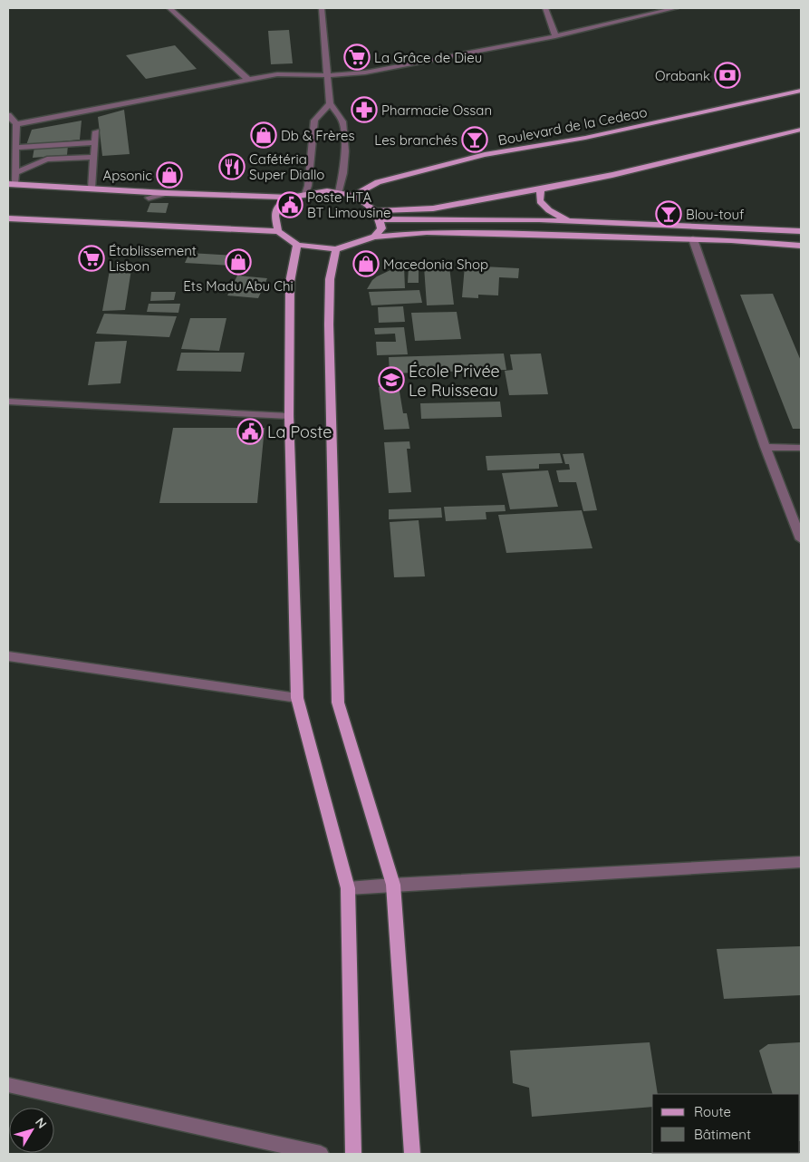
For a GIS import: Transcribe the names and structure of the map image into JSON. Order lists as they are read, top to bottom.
{
  "streets": {
    "main road": ["Boulevard de la Cedeao"]
  },
  "places": {
    "supermarket": ["La Grâce de Dieu", "Établissement Lisbon"],
    "bank": ["Orabank"],
    "pharmacy": ["Pharmacie Ossan"],
    "shop": [
      "Db & Frères",
      "Apsonic",
      "Ets Madu Abu Chi",
      "Macedonia Shop"
    ],
    "bar": ["Les branchés", "Blou-touf"],
    "restaurant": ["Cafétéria Super Diallo"],
    "public building": ["Poste HTA BT Limousine", "La Poste"],
    "school or university": ["École Privée Le Ruisseau"]
  },
  "legend": ["Route", "Bâtiment"],
  "north": "top right"
}
